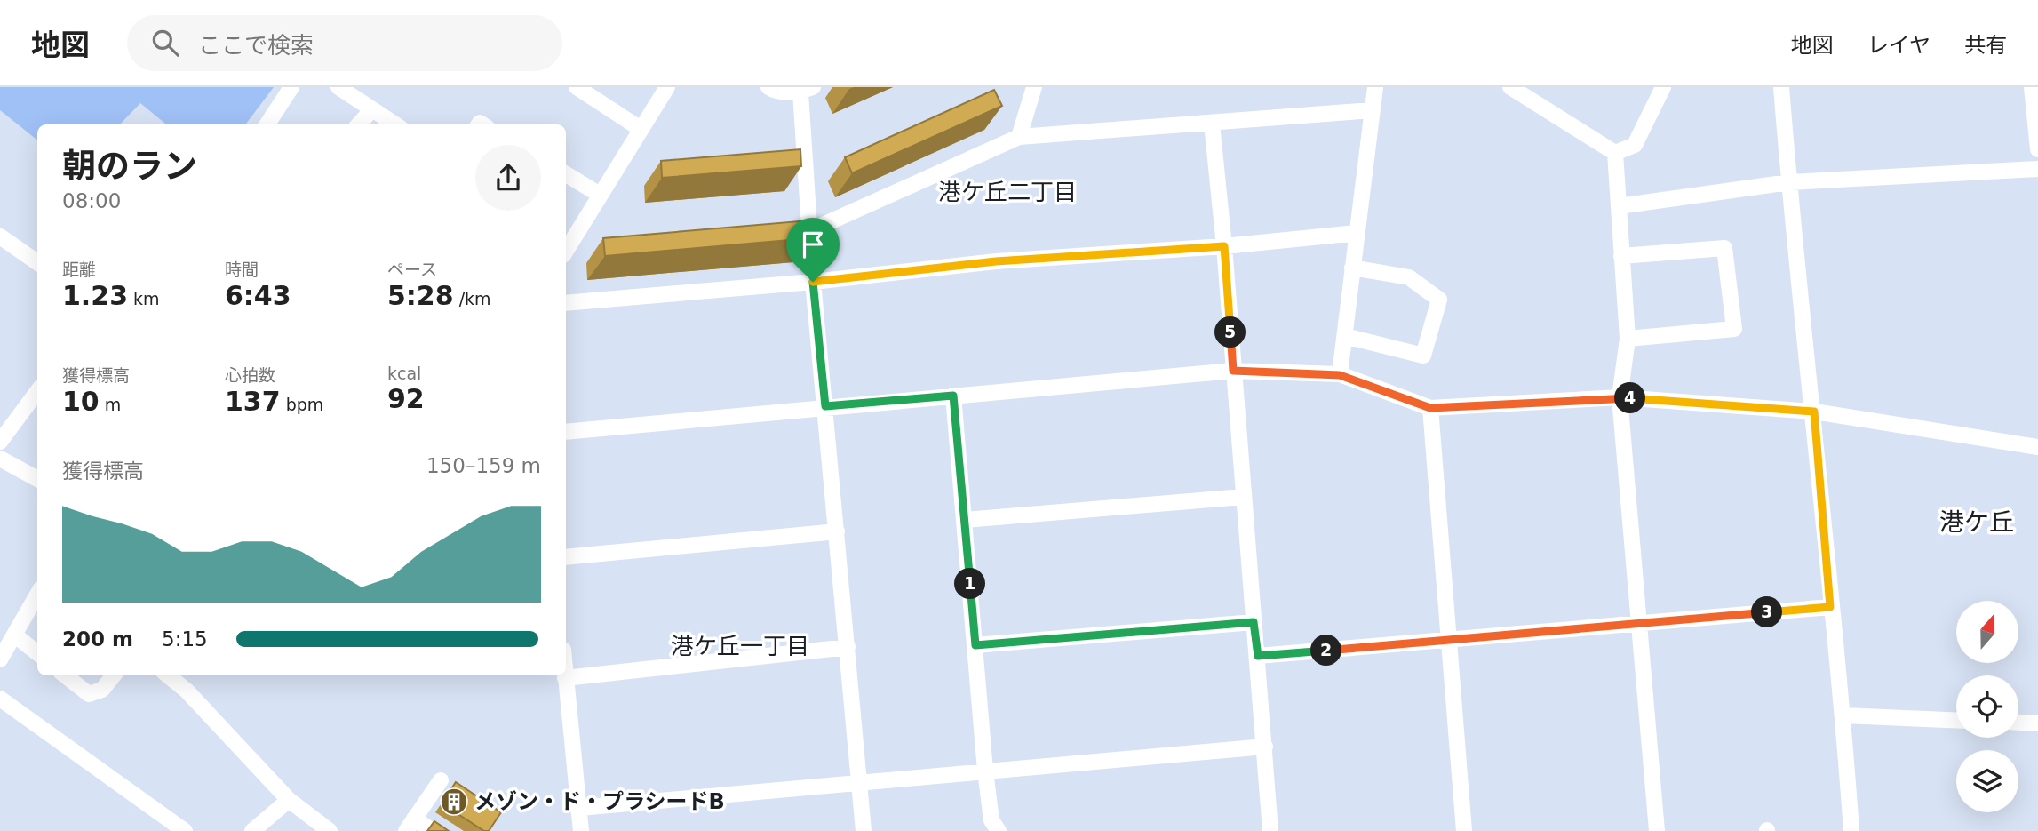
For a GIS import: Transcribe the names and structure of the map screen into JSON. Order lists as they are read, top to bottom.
{
  "districts": ["港ケ丘二丁目", "港ケ丘", "港ケ丘一丁目"],
  "places": {
    "building": ["メゾン・ド・プラシードB"]
  },
  "north": "top",
  "page": {
    "header": "地図",
    "search": "ここで検索",
    "nav": ["地図", "レイヤ", "共有"],
    "heading": ["朝のラン", "08:00"],
    "stats": [
      ["距離", "1.23 km"],
      ["時間", "6:43"],
      ["ペース", "5:28 /km"],
      ["獲得標高", "10 m"],
      ["心拍数", "137 bpm"],
      ["kcal", "92"]
    ],
    "pins": [
      "5",
      "4",
      "1",
      "3",
      "2"
    ],
    "chart": ["獲得標高", "150–159 m"],
    "list": [
      {
        "name": "200 m",
        "note": "5:15"
      }
    ]
  }
}
